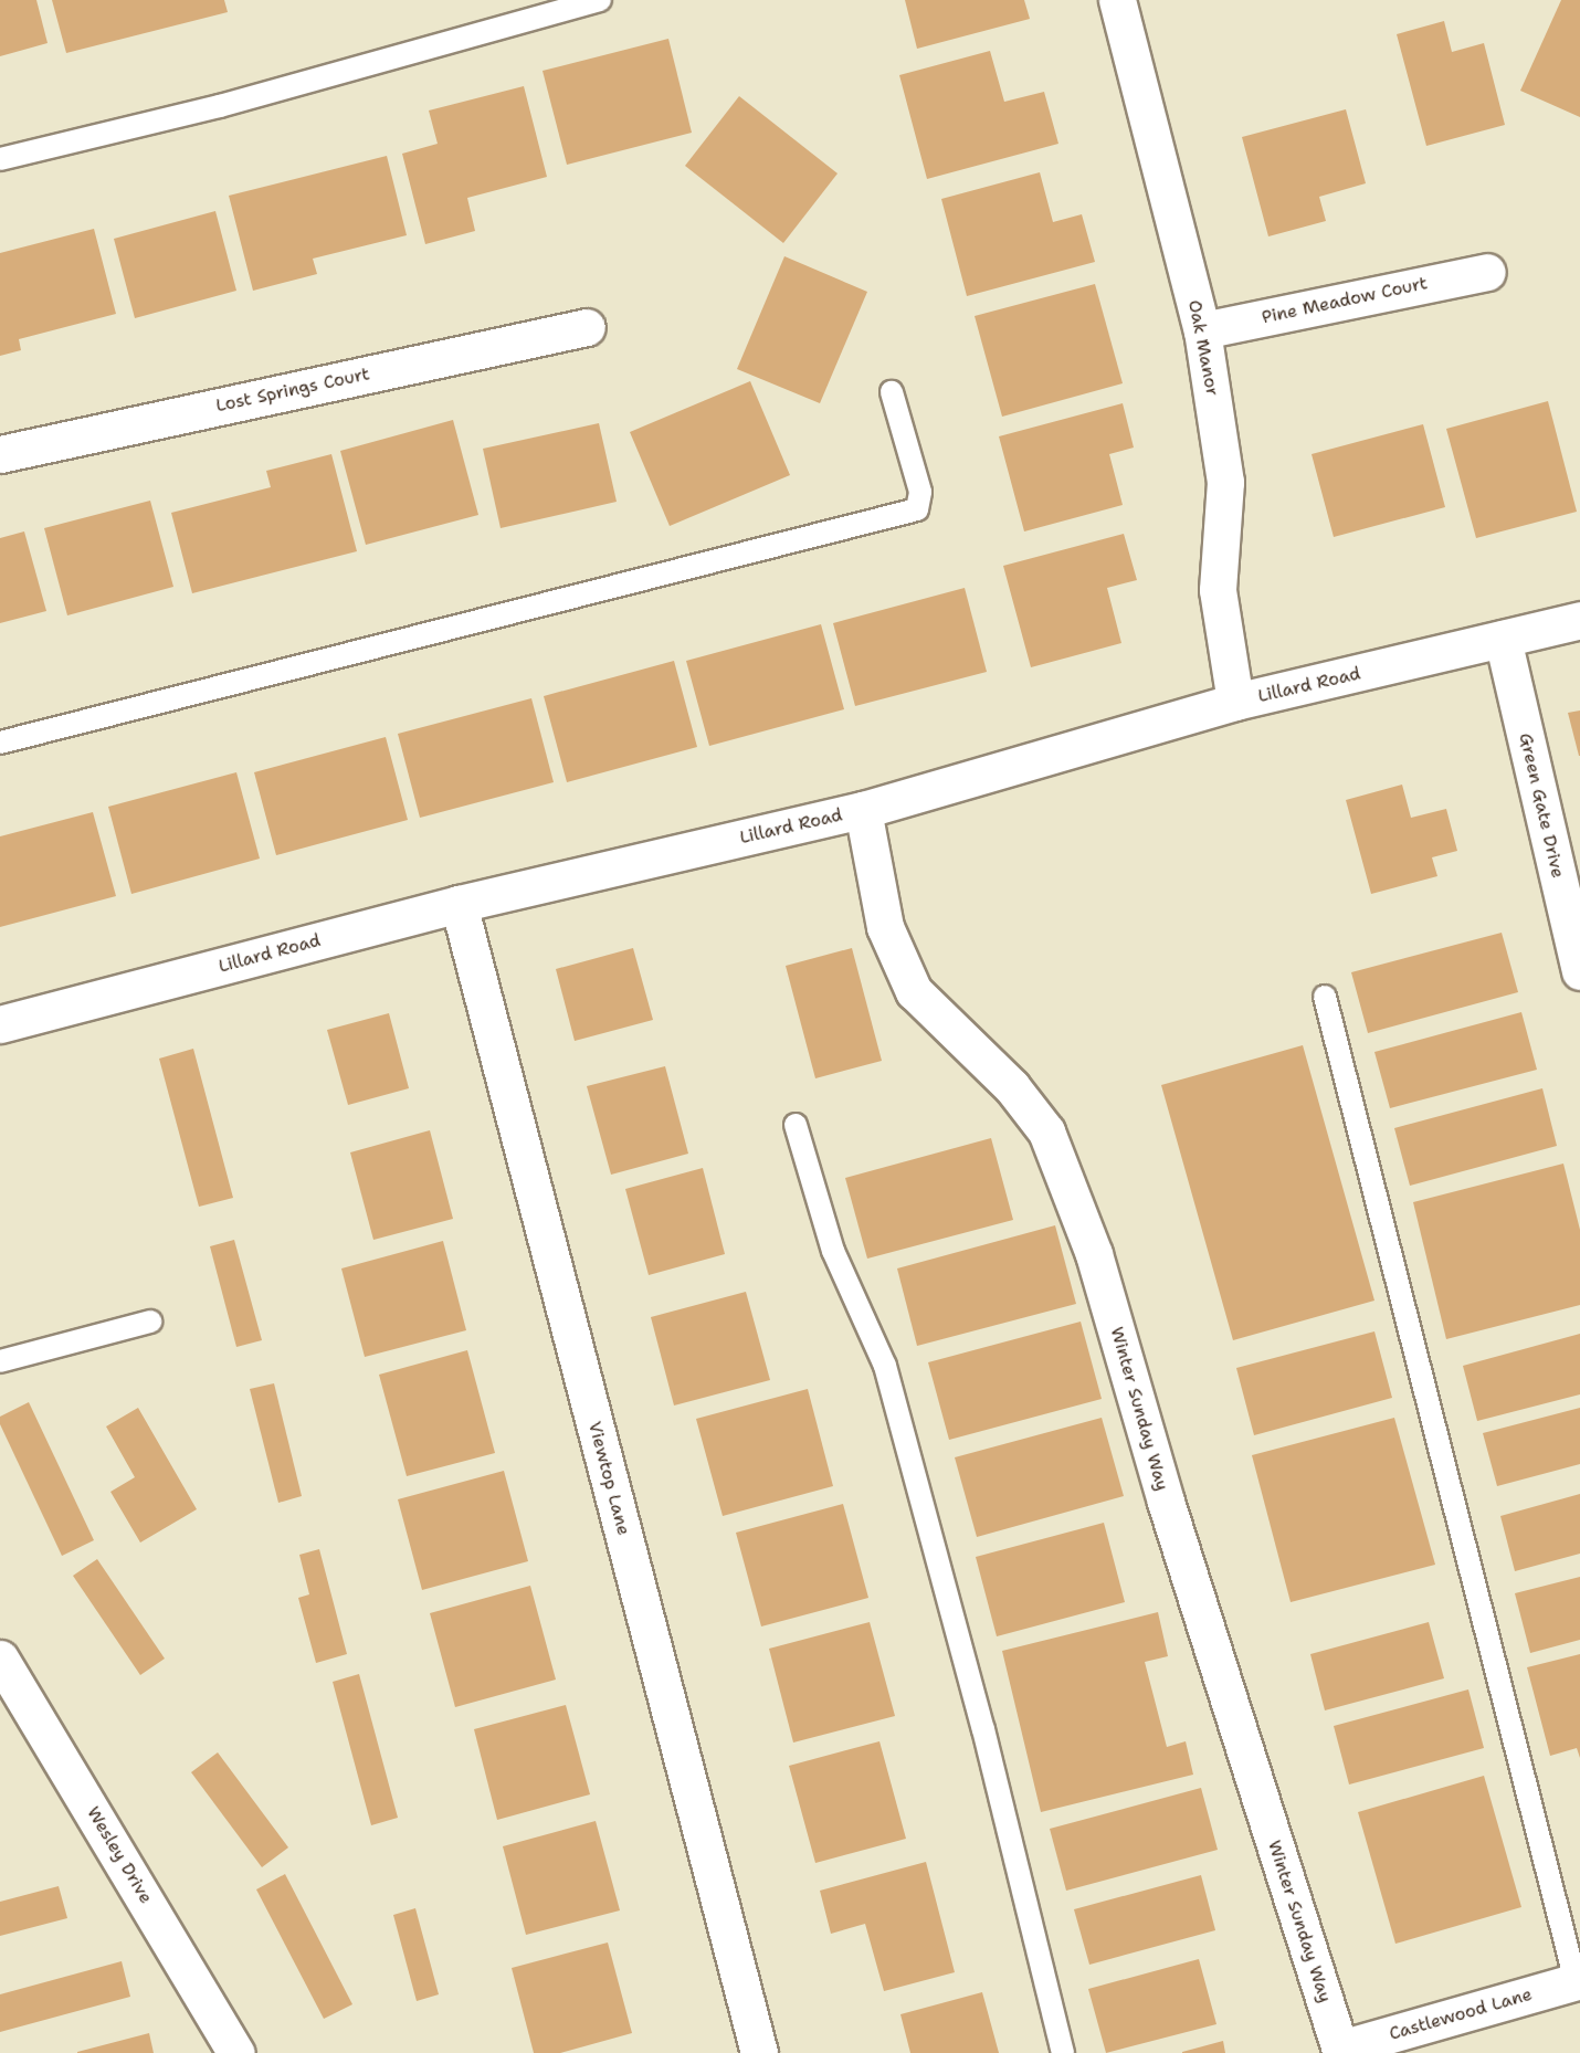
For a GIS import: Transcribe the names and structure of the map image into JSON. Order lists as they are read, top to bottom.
{
  "streets": {
    "street": [
      "Pine Meadow Court",
      "Oak Manor",
      "Lost Springs Court",
      "Lillard Road",
      "Green Gate Drive",
      "Winter Sunday Way",
      "Viewtop Lane",
      "Wesley Drive",
      "Castlewood Lane"
    ]
  },
  "crossings": [
    ["Pine Meadow Court", "Oak Manor"],
    ["Oak Manor", "Lillard Road"],
    ["Lillard Road", "Green Gate Drive"],
    ["Lillard Road", "Winter Sunday Way"],
    ["Lillard Road", "Viewtop Lane"],
    ["Winter Sunday Way", "Castlewood Lane"]
  ]
}
